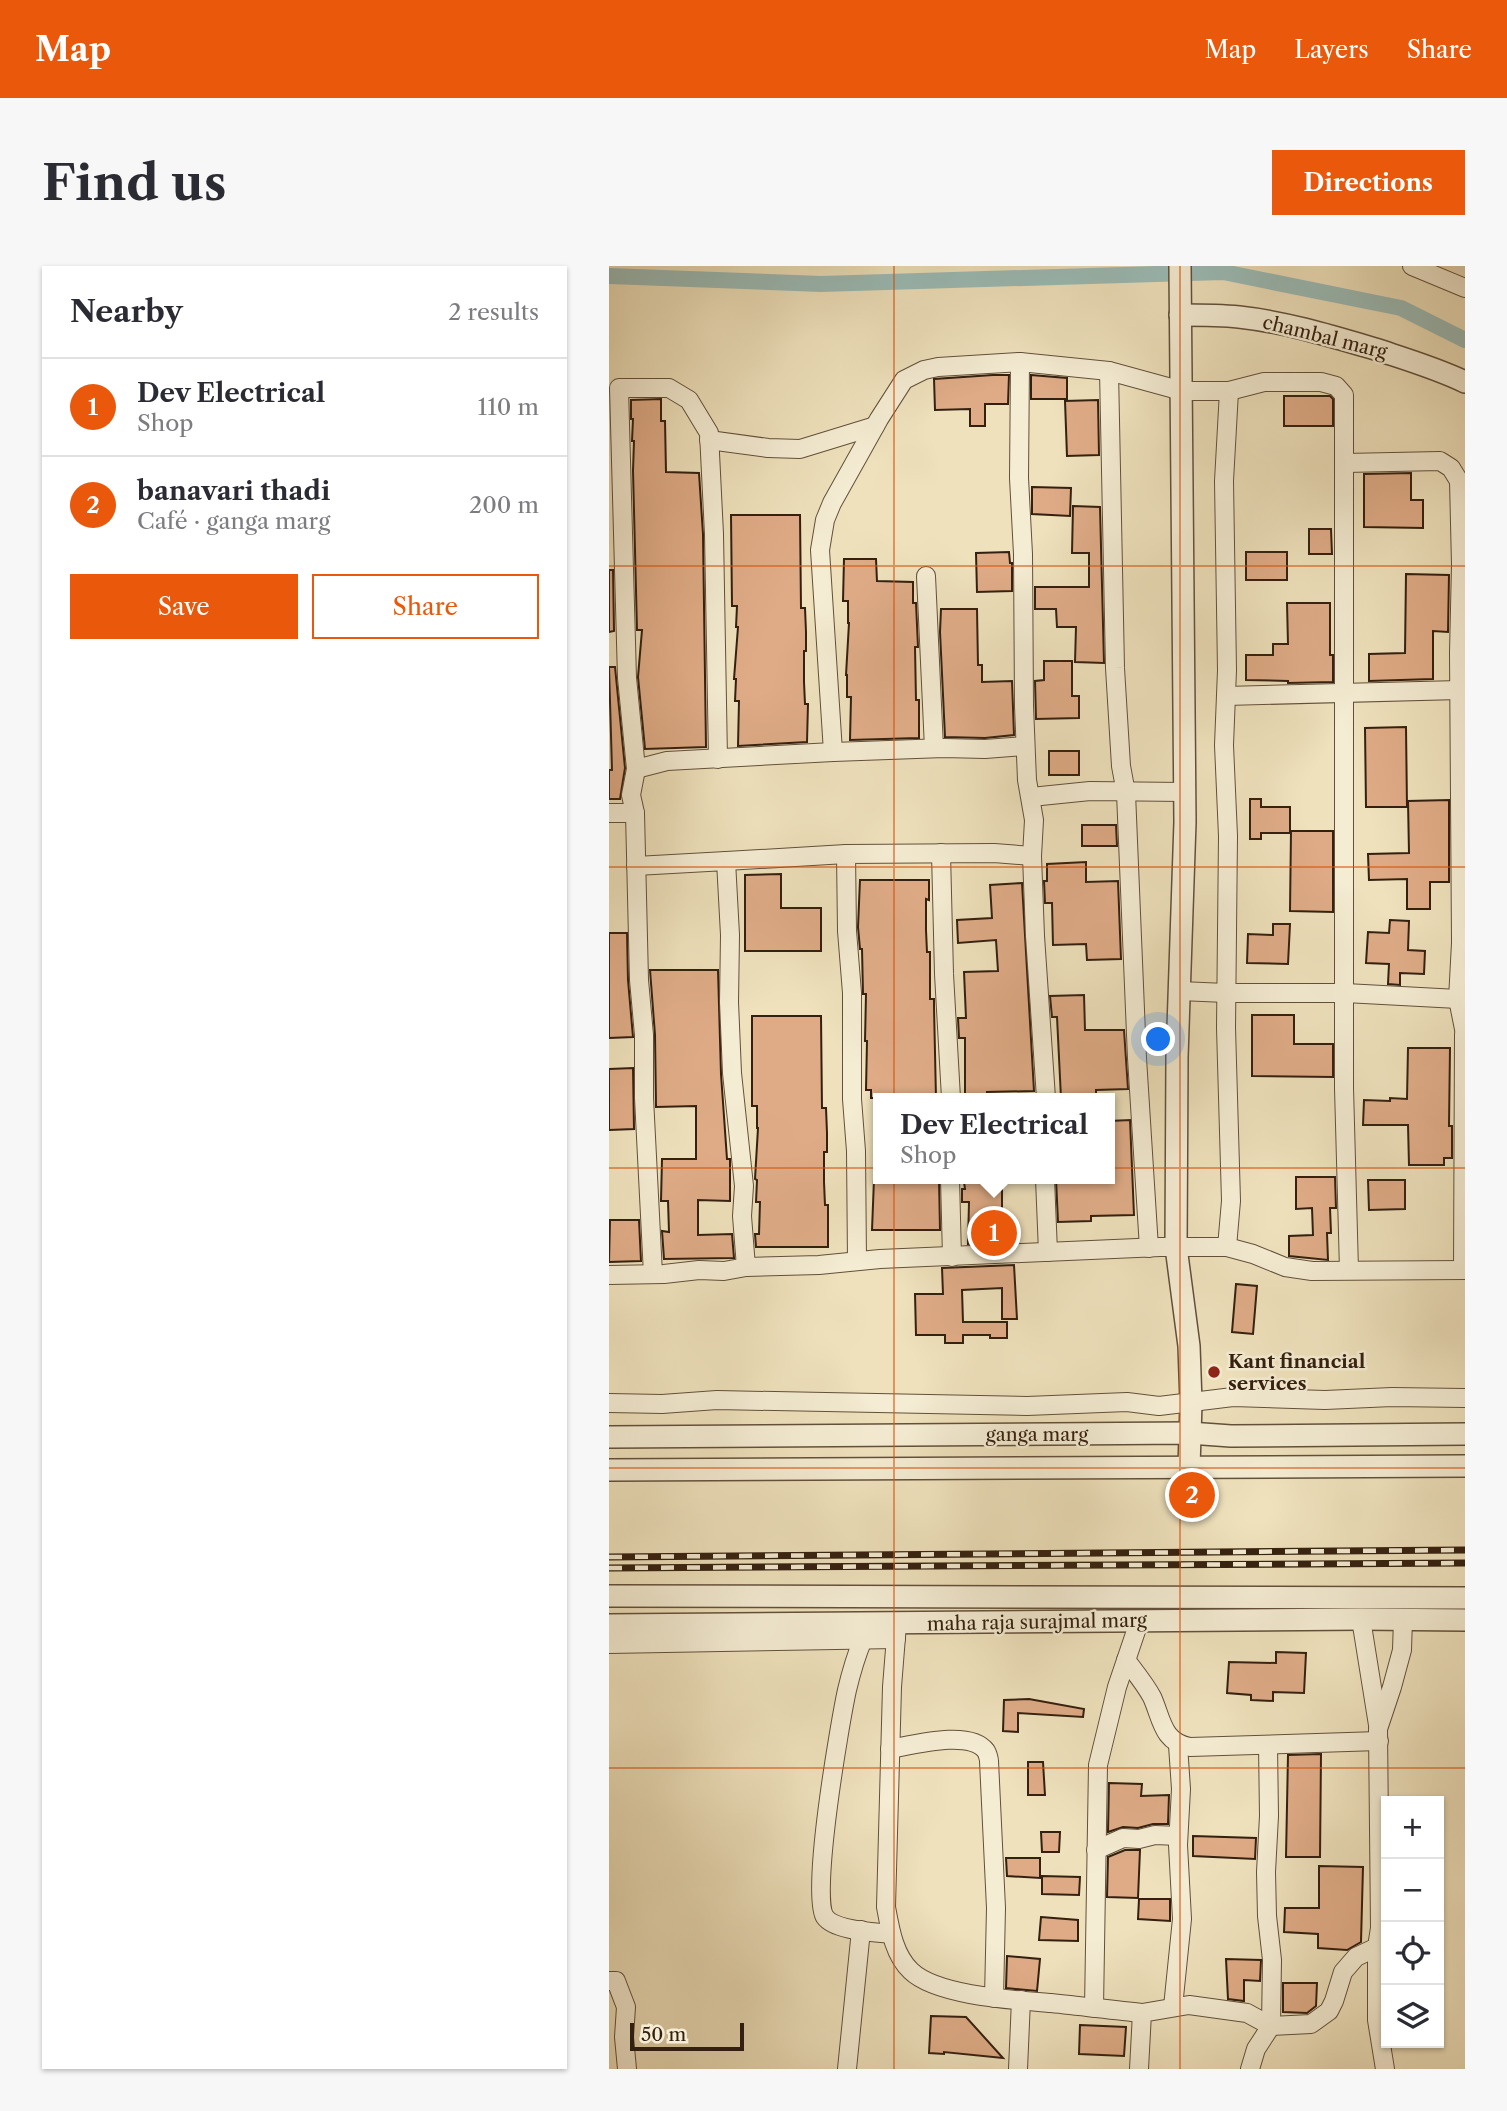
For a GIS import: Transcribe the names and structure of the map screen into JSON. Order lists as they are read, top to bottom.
{
  "streets": {
    "street": ["chambal marg", "ganga marg", "maha raja surajmal marg"]
  },
  "places": ["Kant financial services"],
  "scale_bar": "50 m",
  "page": {
    "header": "Map",
    "nav": ["Map", "Layers", "Share"],
    "buttons": [
      "Directions",
      ["Save", "Share"]
    ],
    "title": "Find us",
    "heading": ["Nearby", "2 results"],
    "list": [
      {
        "mark": "1",
        "name": "Dev Electrical",
        "note": "Shop",
        "value": "110 m"
      },
      {
        "mark": "2",
        "name": "banavari thadi",
        "note": "Café · ganga marg",
        "value": "200 m"
      }
    ],
    "popup": ["Dev Electrical", "Shop"],
    "pins": ["1", "2"],
    "map_buttons": ["+", "−"],
    "scale": "50 m"
  }
}
